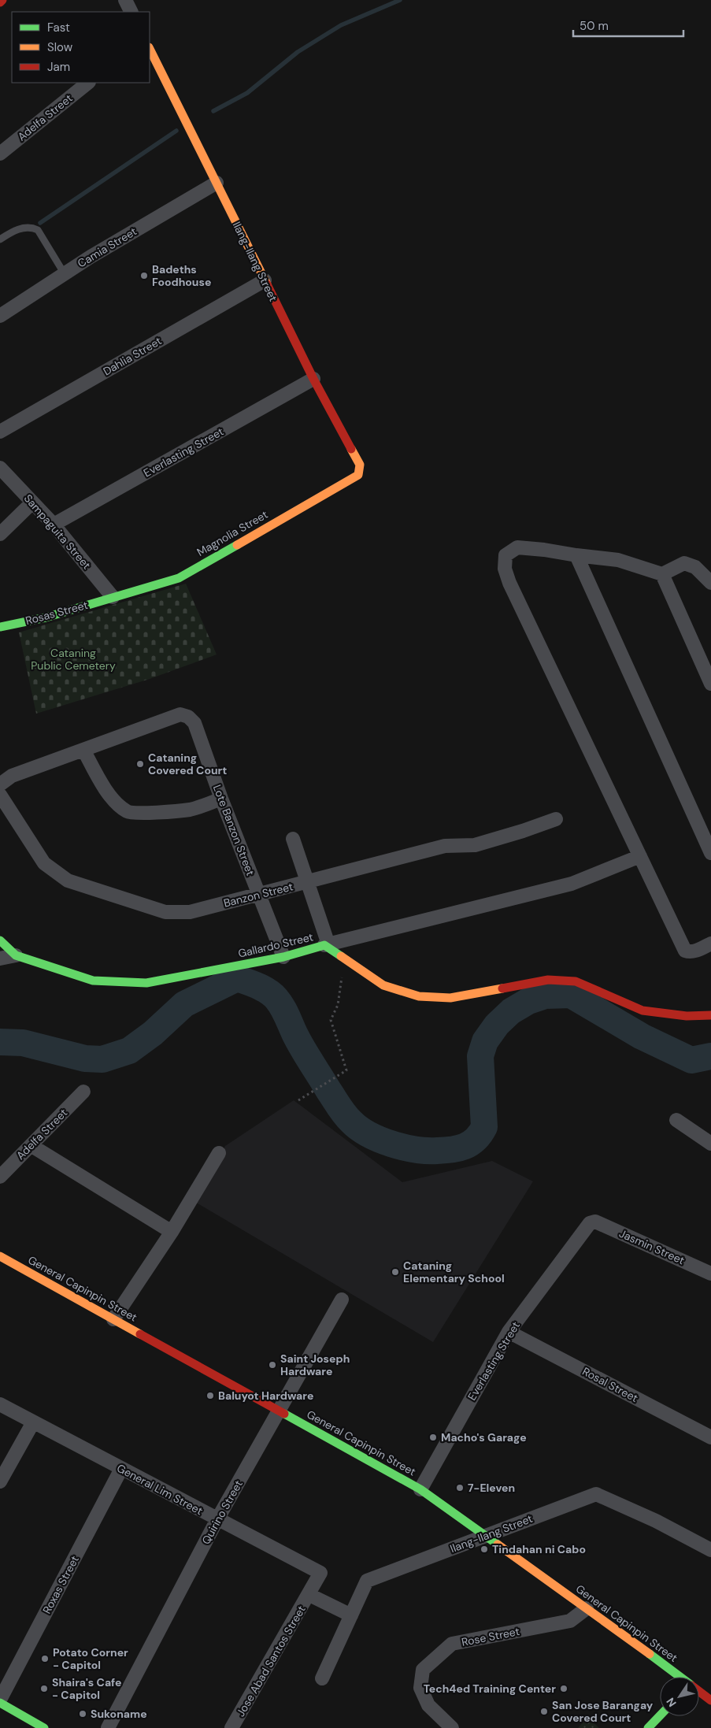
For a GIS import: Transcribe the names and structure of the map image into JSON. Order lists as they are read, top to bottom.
{
  "streets": {
    "street": [
      "Adelfa Street",
      "Camia Street",
      "Ilang-Ilang Street",
      "Dahlia Street",
      "Everlasting Street",
      "Sampaguita Street",
      "Magnolia Street",
      "Rosas Street",
      "Lote Banzon Street",
      "Banzon Street",
      "Gallardo Street",
      "Jasmin Street",
      "General Capinpin Street",
      "Rosal Street",
      "General Lim Street",
      "Quirino Street",
      "Roxas Street",
      "Rose Street",
      "Jose Abad Santos Street"
    ]
  },
  "crossings": [
    ["Camia Street", "Ilang-Ilang Street"],
    ["Ilang-Ilang Street", "Dahlia Street"],
    ["Ilang-Ilang Street", "Everlasting Street"],
    ["Ilang-Ilang Street", "Magnolia Street"],
    ["Ilang-Ilang Street", "General Capinpin Street"],
    ["Everlasting Street", "Sampaguita Street"],
    ["Everlasting Street", "Jasmin Street"],
    ["Everlasting Street", "General Capinpin Street"],
    ["Everlasting Street", "Rosal Street"],
    ["Sampaguita Street", "Magnolia Street"],
    ["Sampaguita Street", "Rosas Street"],
    ["Magnolia Street", "Rosas Street"],
    ["Lote Banzon Street", "Banzon Street"],
    ["Lote Banzon Street", "Gallardo Street"],
    ["General Capinpin Street", "Quirino Street"],
    ["General Capinpin Street", "Rose Street"],
    ["General Lim Street", "Quirino Street"],
    ["General Lim Street", "Roxas Street"],
    ["General Lim Street", "Jose Abad Santos Street"]
  ],
  "parks": ["Cataning Public Cemetery"],
  "places": [
    "Badeths Foodhouse",
    "Cataning Covered Court",
    "Cataning Elementary School",
    "Saint Joseph Hardware",
    "Baluyot Hardware",
    "Macho's Garage",
    "7-Eleven",
    "Tindahan ni Cabo",
    "Potato Corner - Capitol",
    "Shaira's Cafe - Capitol",
    "Tech4ed Training Center",
    "San Jose Barangay Covered Court",
    "Sukoname"
  ],
  "legend": ["Fast", "Slow", "Jam"],
  "scale_bar": "50 m",
  "north": "bottom left"
}
